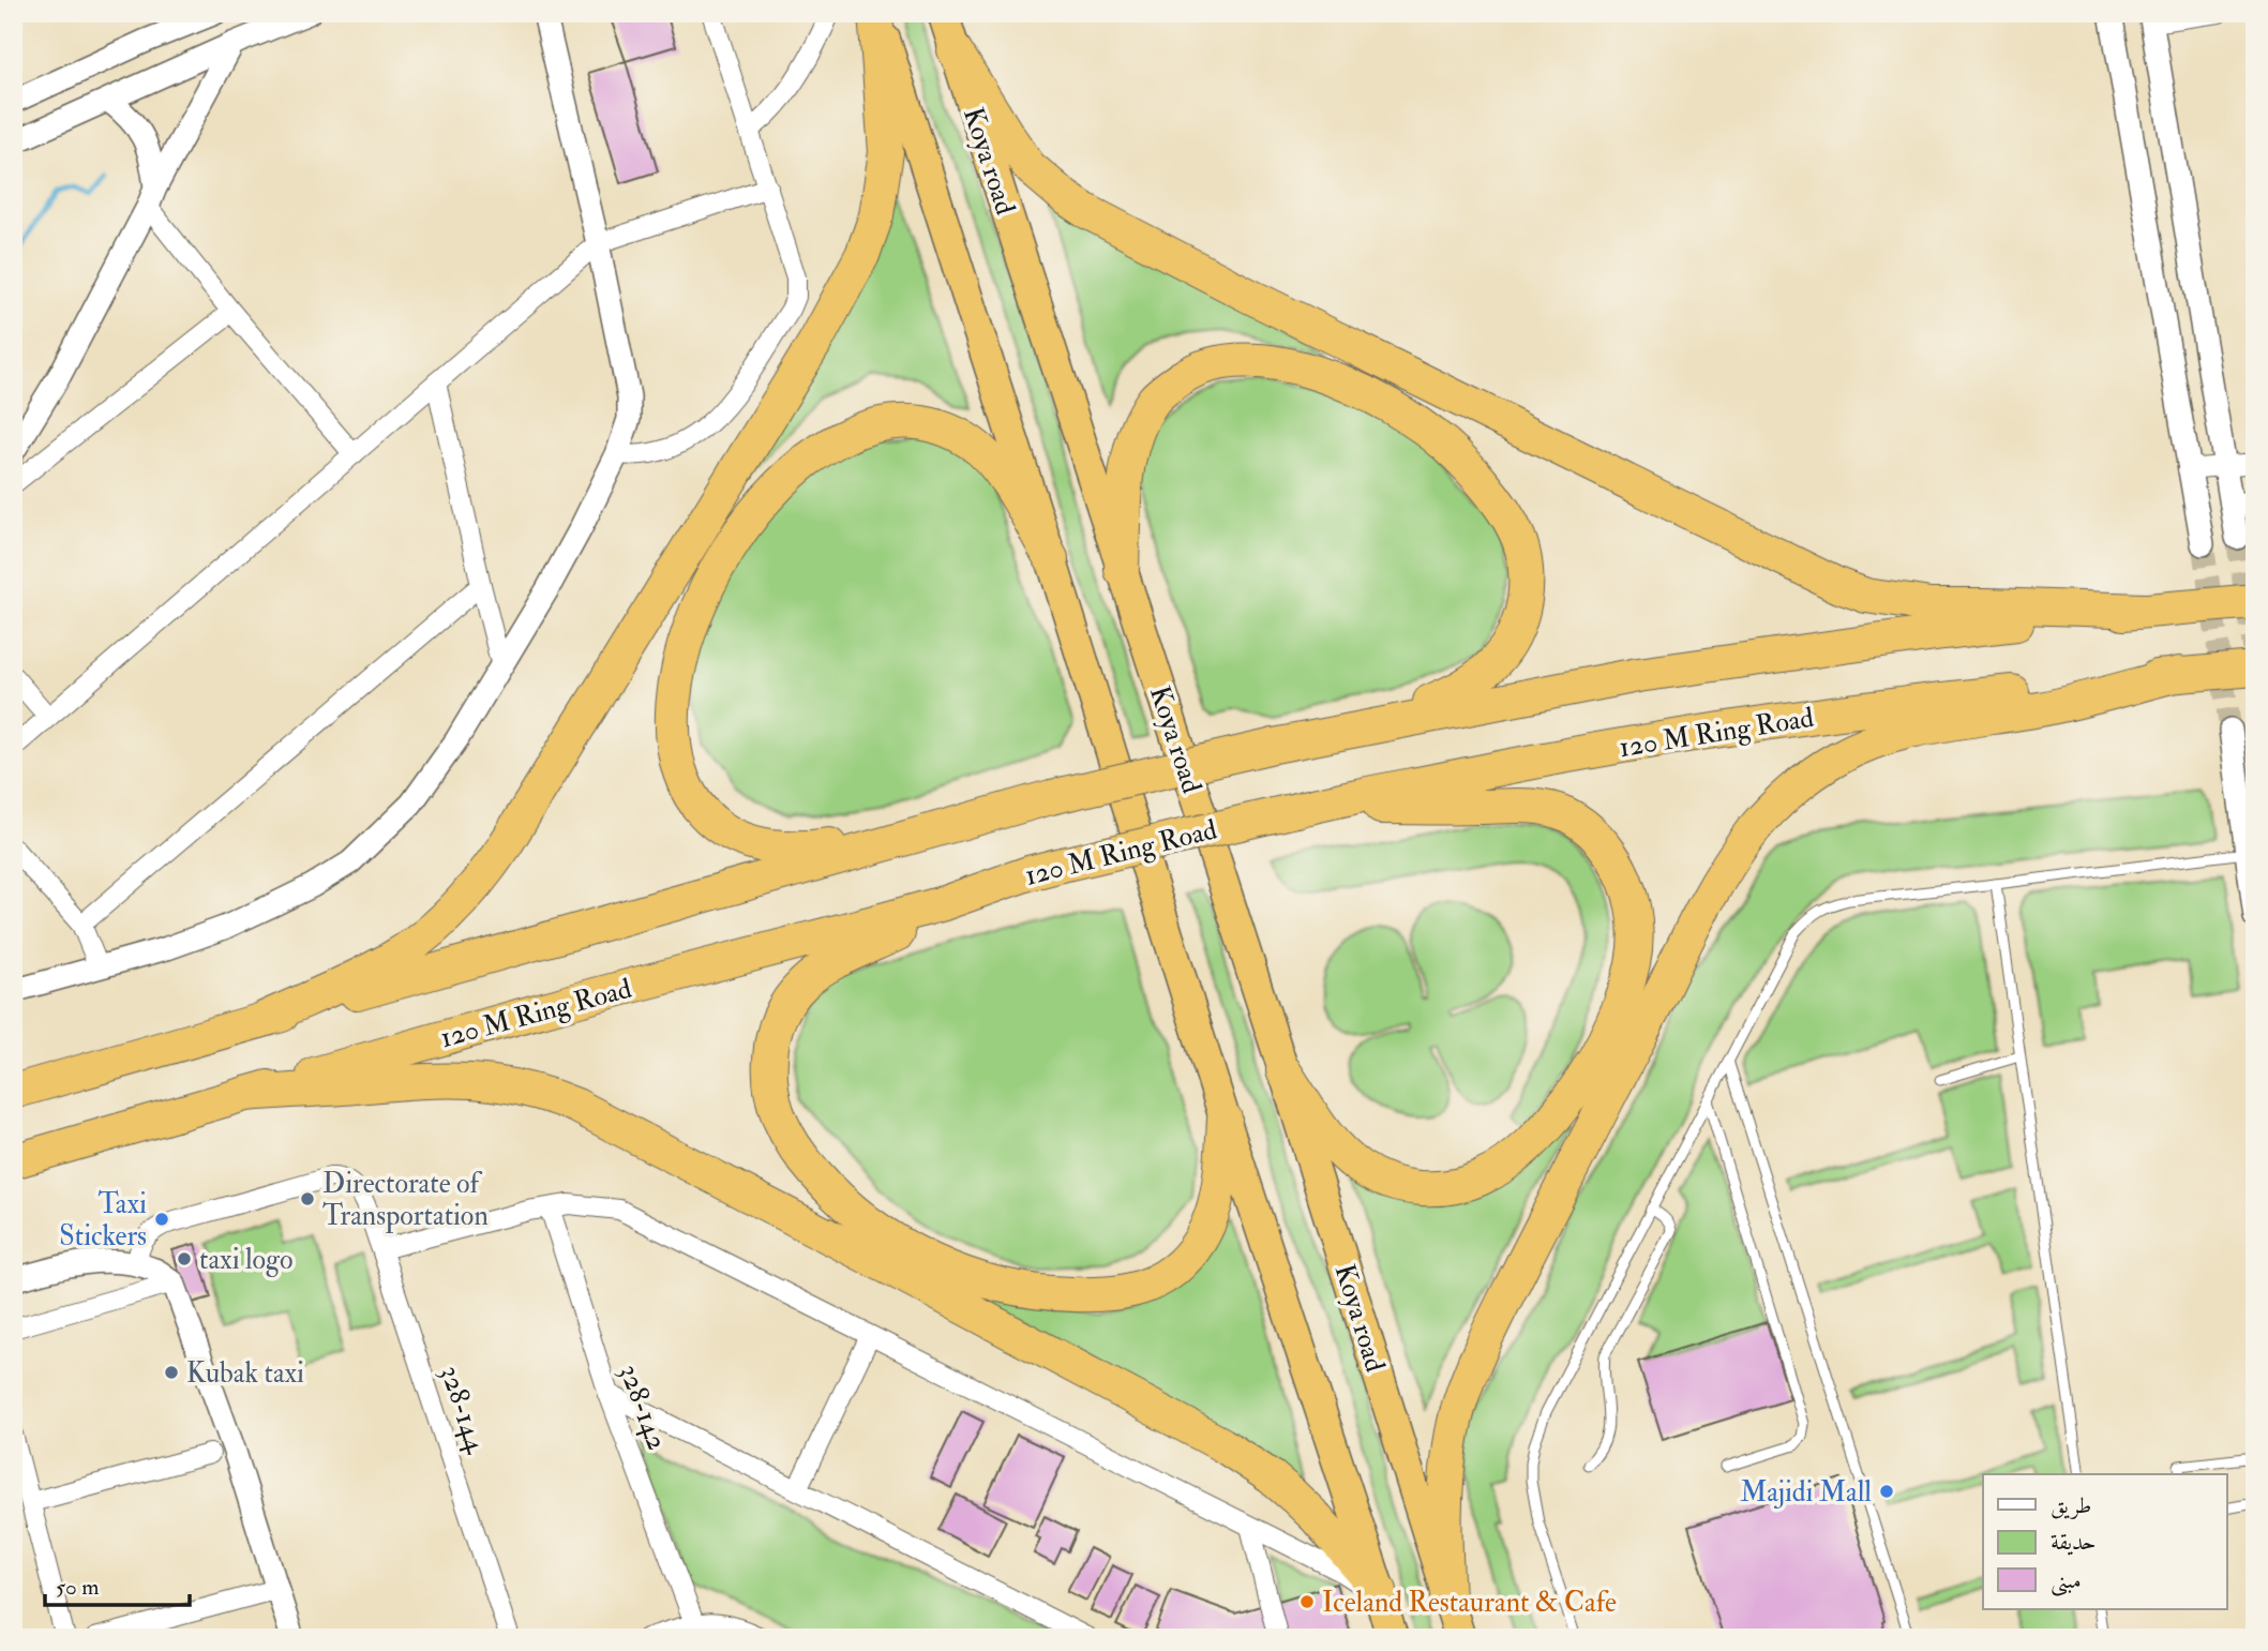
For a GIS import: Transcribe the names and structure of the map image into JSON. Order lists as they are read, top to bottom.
{
  "streets": {
    "highway": ["Koya road", "120 M Ring Road"],
    "street": ["328-142", "328-144"]
  },
  "places": [
    "Directorate of Transportation",
    "Taxi Stickers",
    "taxi logo",
    "Kubak taxi",
    "Majidi Mall",
    "Iceland Restaurant & Cafe"
  ],
  "legend": ["طريق", "حديقة", "مبنى"],
  "scale_bar": "50 m"
}
